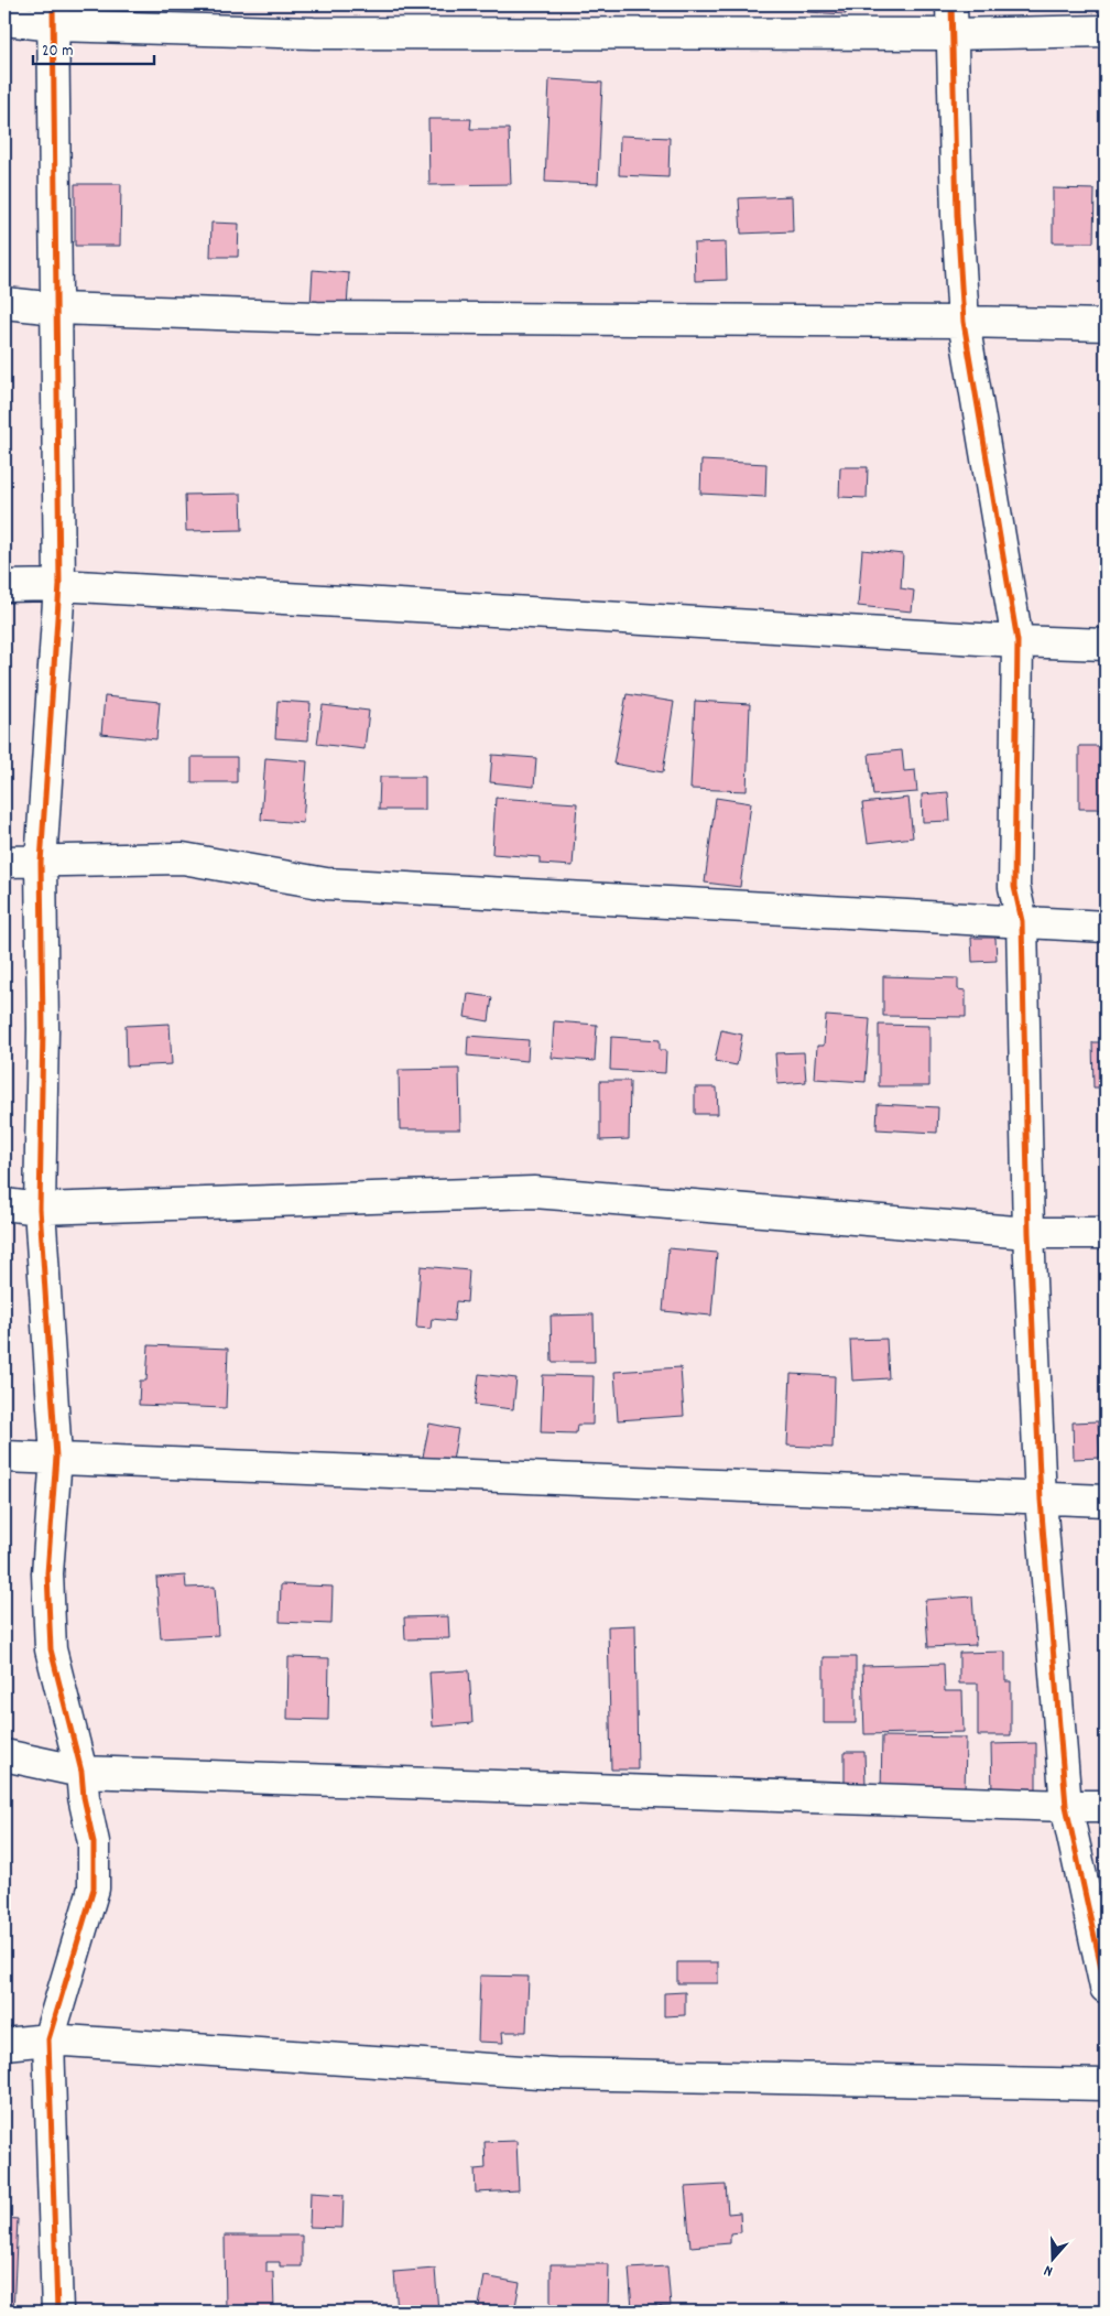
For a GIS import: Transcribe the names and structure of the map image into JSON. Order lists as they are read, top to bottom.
{
  "scale_bar": "20 m",
  "north": "bottom"
}
